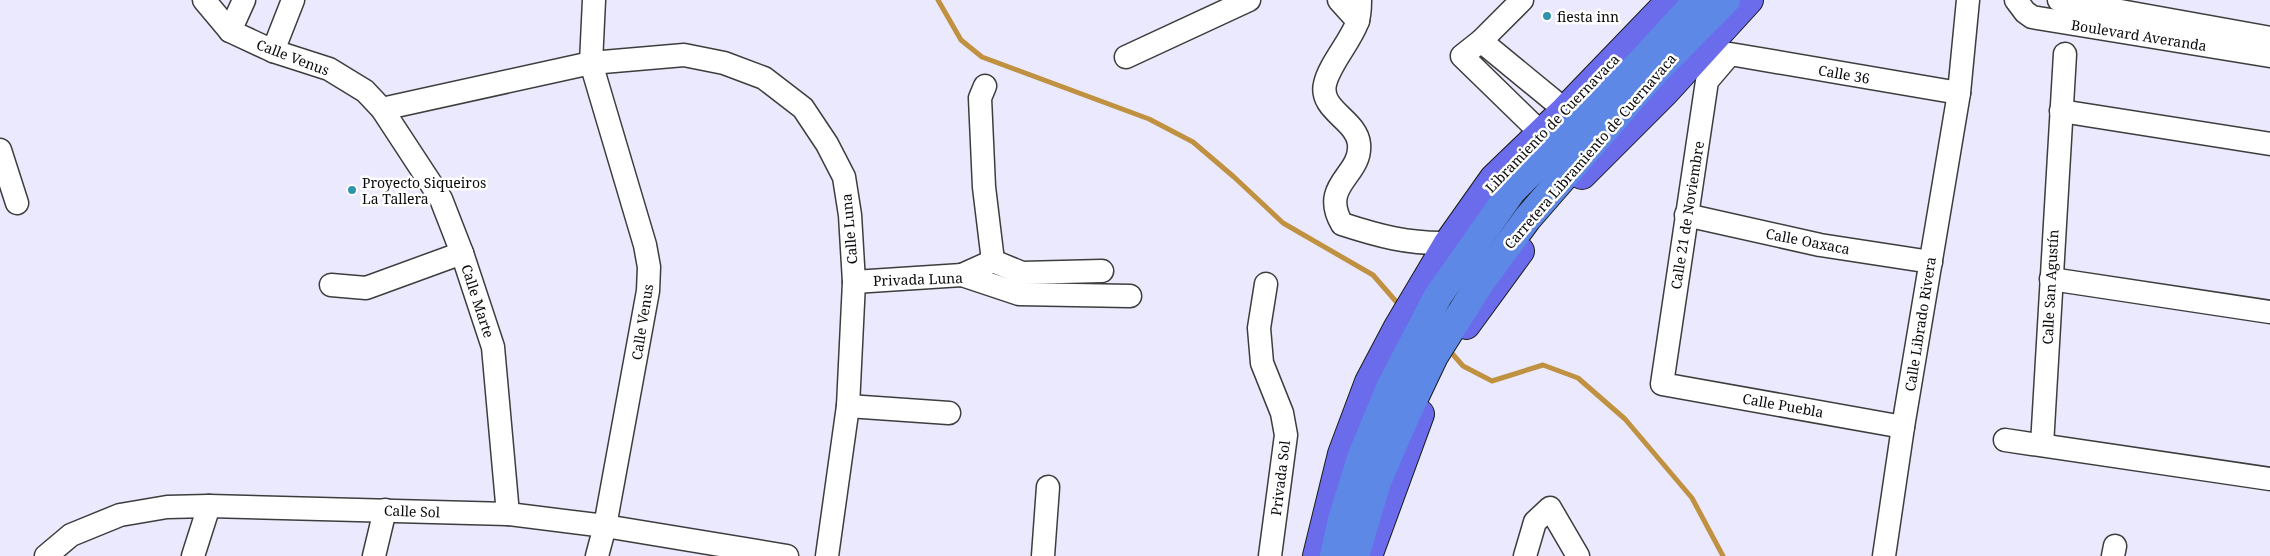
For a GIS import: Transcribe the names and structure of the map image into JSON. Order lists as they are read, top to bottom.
{
  "streets": {
    "highway": ["Carretera Libramiento de Cuernavaca"],
    "main road": ["Libramiento de Cuernavaca"],
    "street": [
      "Boulevard Averanda",
      "Calle Venus",
      "Calle 36",
      "Calle 21 de Noviembre",
      "Calle Luna",
      "Calle Oaxaca",
      "Privada Luna",
      "Calle San Agustín",
      "Calle Marte",
      "Calle Librado Rivera",
      "Calle Puebla",
      "Privada Sol",
      "Calle Sol"
    ]
  },
  "crossings": [
    ["Calle Venus", "Calle Luna"],
    ["Calle Venus", "Calle Marte"],
    ["Calle Venus", "Calle Sol"],
    ["Calle 36", "Calle 21 de Noviembre"],
    ["Calle 36", "Calle Librado Rivera"],
    ["Libramiento de Cuernavaca", "Carretera Libramiento de Cuernavaca"],
    ["Calle 21 de Noviembre", "Calle Oaxaca"],
    ["Calle 21 de Noviembre", "Calle Puebla"],
    ["Calle Luna", "Privada Luna"],
    ["Calle Oaxaca", "Calle Librado Rivera"],
    ["Calle Marte", "Calle Sol"],
    ["Calle Librado Rivera", "Calle Puebla"]
  ],
  "places": ["fiesta inn", "Proyecto Siqueiros La Tallera"]
}
